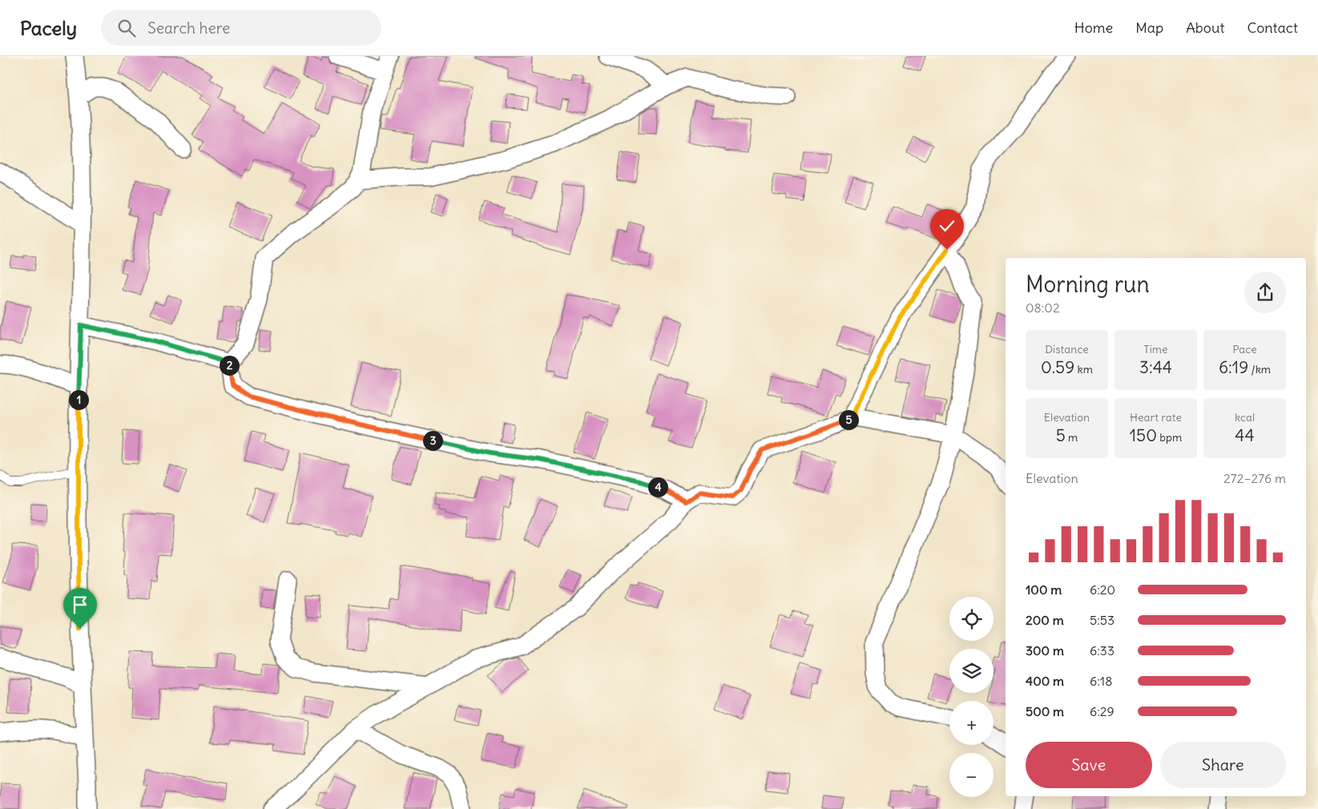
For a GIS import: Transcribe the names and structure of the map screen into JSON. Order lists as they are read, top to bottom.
{
  "page": {
    "header": "Pacely",
    "search": "Search here",
    "nav": [
      "Home",
      "Map",
      "About",
      "Contact"
    ],
    "heading": ["Morning run", "08:02"],
    "stats": [
      ["Distance", "0.59 km"],
      ["Time", "3:44"],
      ["Pace", "6:19 /km"],
      ["Elevation", "5 m"],
      ["Heart rate", "150 bpm"],
      ["kcal", "44"]
    ],
    "pins": [
      "2",
      "1",
      "5",
      "3",
      "4"
    ],
    "chart": ["Elevation", "272–276 m"],
    "list": [
      {
        "name": "100 m",
        "note": "6:20"
      },
      {
        "name": "200 m",
        "note": "5:53"
      },
      {
        "name": "300 m",
        "note": "6:33"
      },
      {
        "name": "400 m",
        "note": "6:18"
      },
      {
        "name": "500 m",
        "note": "6:29"
      }
    ],
    "map_buttons": ["+", "−"],
    "buttons": ["Save", "Share"]
  }
}
